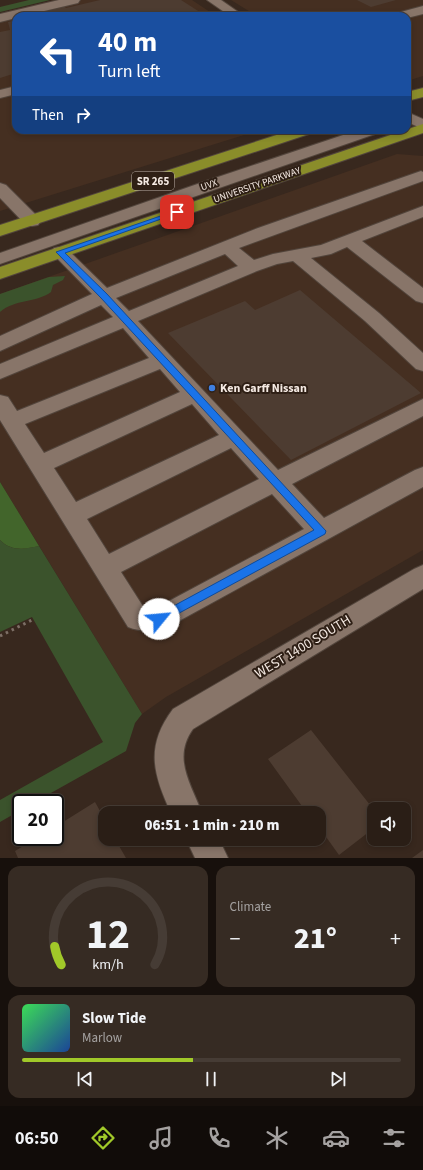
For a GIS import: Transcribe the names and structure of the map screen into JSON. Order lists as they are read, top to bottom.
{
  "streets": {
    "main road": ["SR 265", "UNIVERSITY PARKWAY"],
    "street": ["UVX", "WEST 1400 SOUTH"]
  },
  "places": ["Ken Garff Nissan"],
  "page": {
    "turn": ["40 m", "Turn left"],
    "then": "Then",
    "limit": "20",
    "trip": "06:51 · 1 min · 210 m",
    "tile": "Climate",
    "heat": ["−", "21°", "+"],
    "song": ["Slow Tide", "Marlow"],
    "tabs": "06:50",
    "gauge": ["12", "km/h"]
  }
}
